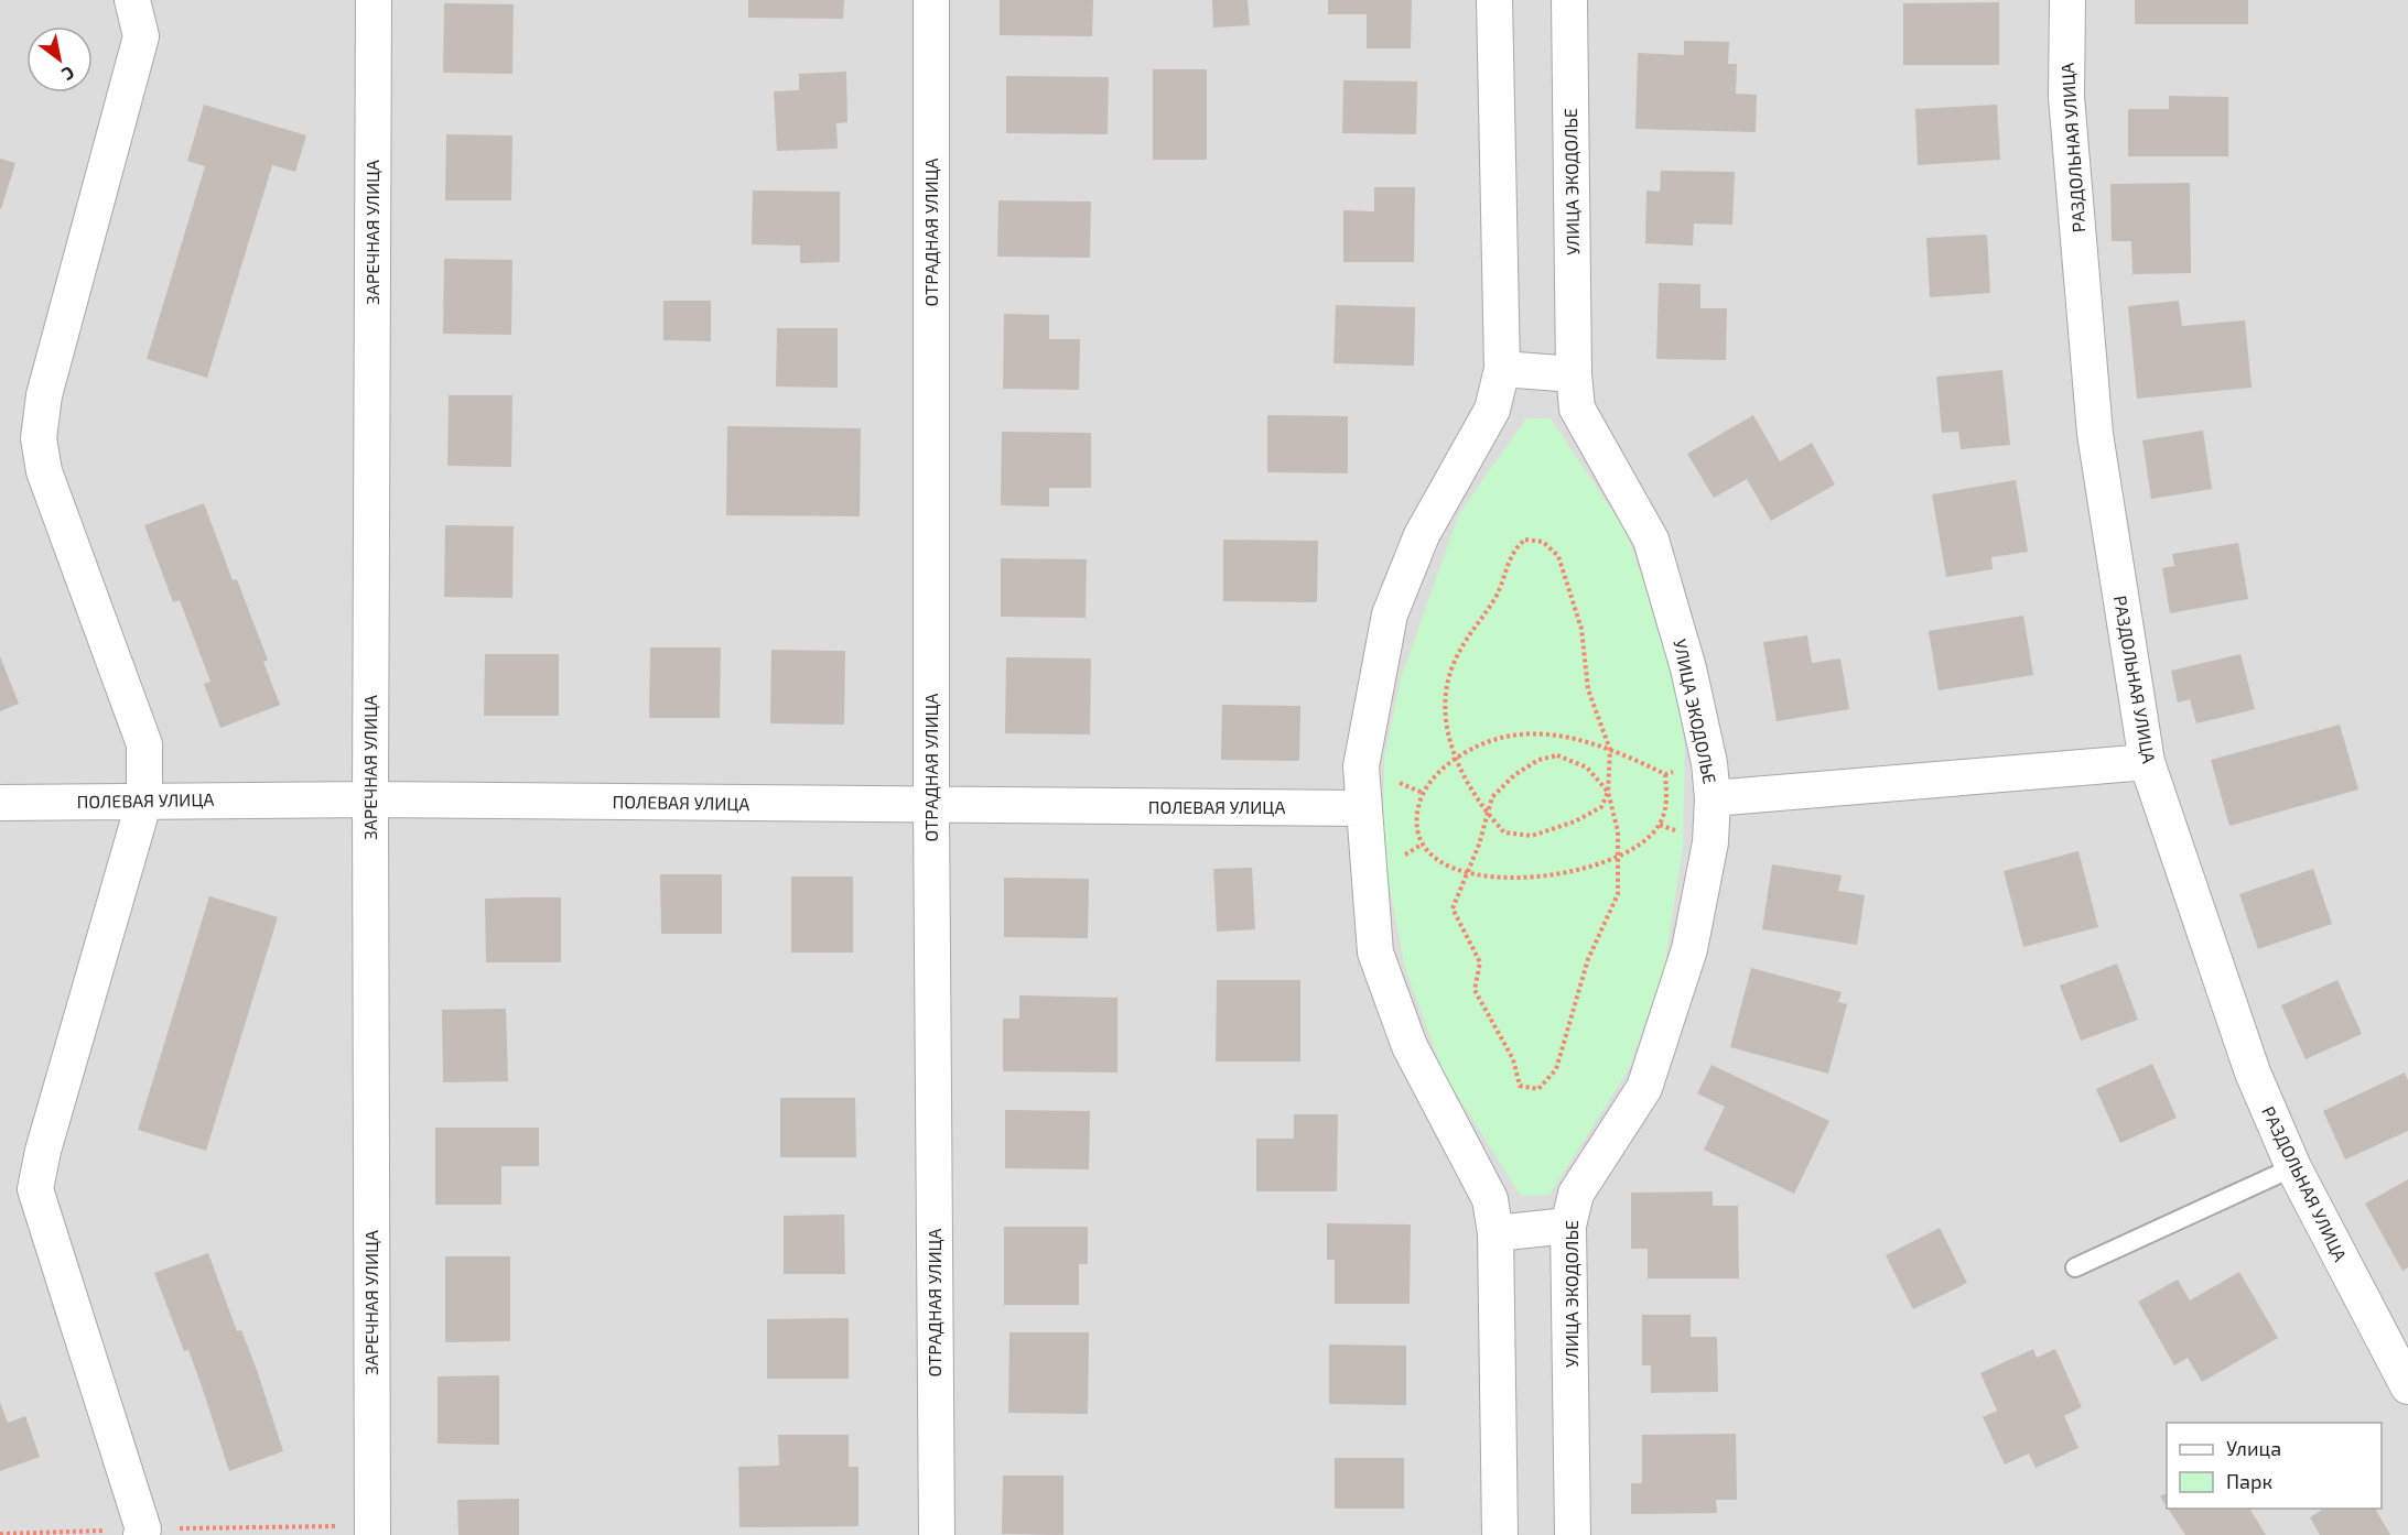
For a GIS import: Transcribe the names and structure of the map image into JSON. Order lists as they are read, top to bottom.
{
  "streets": {
    "street": [
      "РАЗДОЛЬНАЯ УЛИЦА",
      "УЛИЦА ЭКОДОЛЬЕ",
      "ЗАРЕЧНАЯ УЛИЦА",
      "ОТРАДНАЯ УЛИЦА",
      "ПОЛЕВАЯ УЛИЦА"
    ]
  },
  "crossings": [
    ["ЗАРЕЧНАЯ УЛИЦА", "ПОЛЕВАЯ УЛИЦА"],
    ["ОТРАДНАЯ УЛИЦА", "ПОЛЕВАЯ УЛИЦА"]
  ],
  "legend": ["Улица", "Парк"],
  "north": "bottom right"
}
